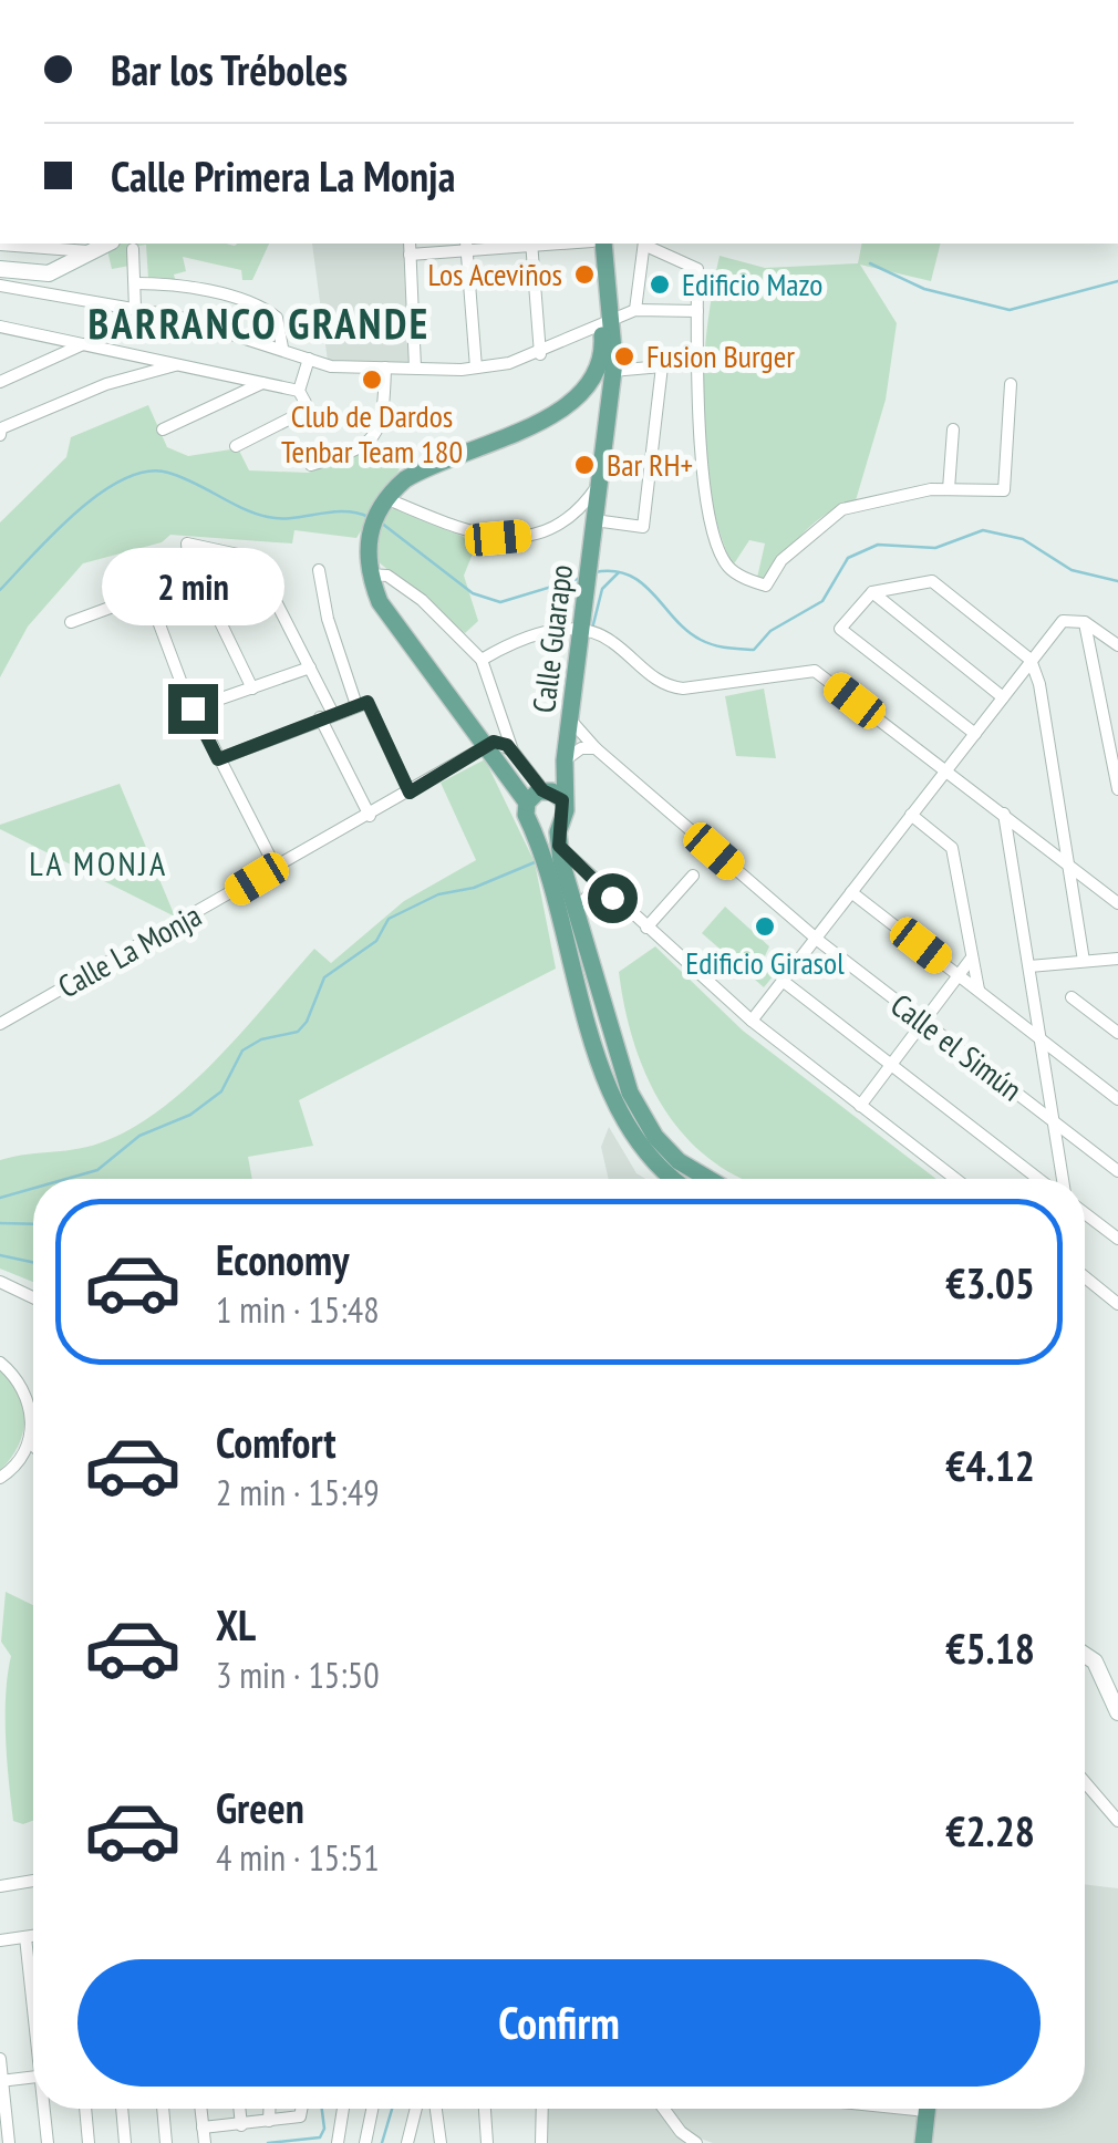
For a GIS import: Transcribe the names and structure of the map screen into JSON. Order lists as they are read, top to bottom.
{
  "streets": {
    "main road": ["Calle Guarapo"],
    "street": ["Calle La Monja", "Calle el Simún"]
  },
  "crossings": [
    ["Calle Guarapo", "Calle el Simún"]
  ],
  "districts": ["BARRANCO GRANDE", "LA MONJA"],
  "places": [
    "Los Aceviños",
    "Edificio Mazo",
    "Fusion Burger",
    "Club de Dardos Tenbar Team 180",
    "Bar RH+",
    "Edificio Girasol"
  ],
  "page": {
    "banner": ["Bar los Tréboles", "Calle Primera La Monja"],
    "bubble": "2 min",
    "list": [
      {
        "name": "Economy",
        "note": "1 min · 15:48",
        "value": "€3.05"
      },
      {
        "name": "Comfort",
        "note": "2 min · 15:49",
        "value": "€4.12"
      },
      {
        "name": "XL",
        "note": "3 min · 15:50",
        "value": "€5.18"
      },
      {
        "name": "Green",
        "note": "4 min · 15:51",
        "value": "€2.28"
      }
    ],
    "buttons": "Confirm"
  }
}
